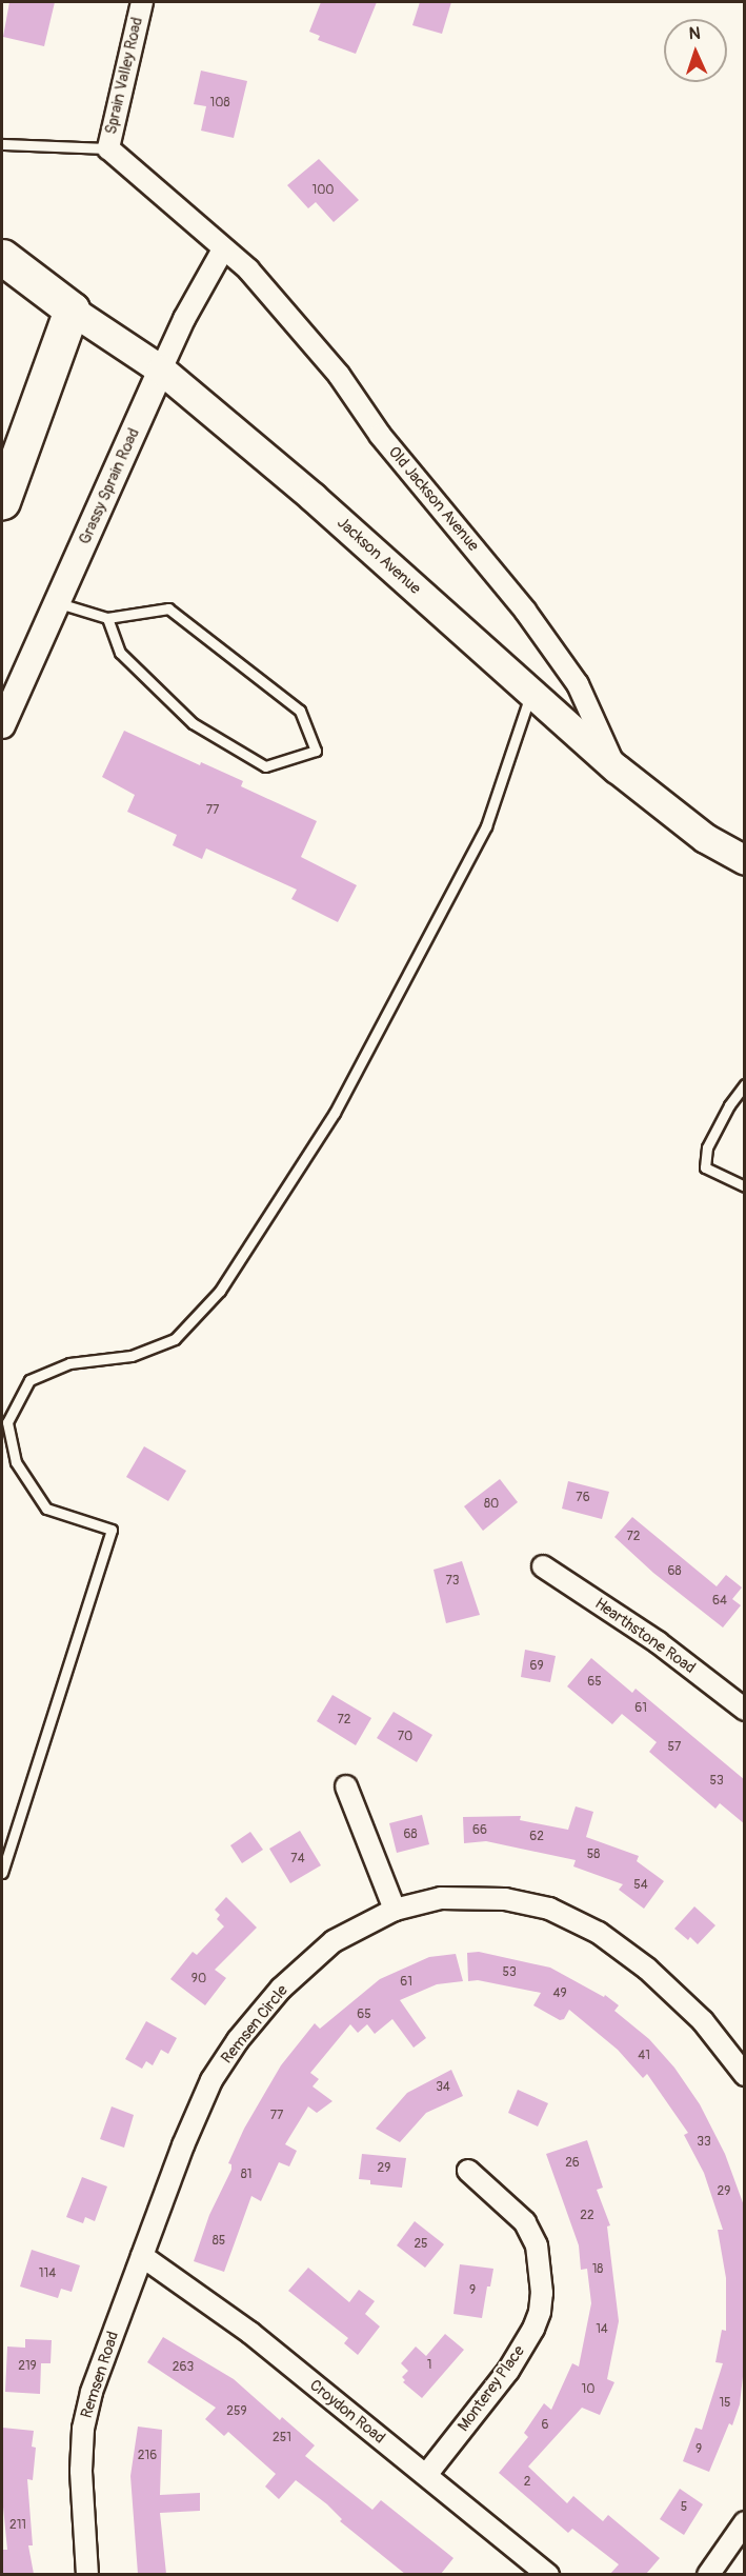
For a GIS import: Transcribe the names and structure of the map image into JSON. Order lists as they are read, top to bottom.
{
  "streets": {
    "main road": ["Jackson Avenue"],
    "street": [
      "Sprain Valley Road",
      "Grassy Sprain Road",
      "Old Jackson Avenue",
      "Hearthstone Road",
      "Remsen Circle",
      "Remsen Road",
      "Monterey Place",
      "Croydon Road"
    ]
  },
  "crossings": [
    ["Sprain Valley Road", "Grassy Sprain Road"],
    ["Sprain Valley Road", "Old Jackson Avenue"],
    ["Grassy Sprain Road", "Old Jackson Avenue"],
    ["Grassy Sprain Road", "Jackson Avenue"],
    ["Old Jackson Avenue", "Jackson Avenue"],
    ["Remsen Circle", "Remsen Road"],
    ["Remsen Circle", "Croydon Road"],
    ["Remsen Road", "Croydon Road"],
    ["Monterey Place", "Croydon Road"]
  ],
  "house_numbers": [
    "108",
    "100",
    "77",
    "76",
    "80",
    "72",
    "68",
    "73",
    "64",
    "69",
    "65",
    "61",
    "72",
    "70",
    "57",
    "53",
    "66",
    "68",
    "62",
    "58",
    "74",
    "54",
    "53",
    "90",
    "61",
    "49",
    "65",
    "41",
    "34",
    "77",
    "33",
    "26",
    "29",
    "81",
    "29",
    "22",
    "85",
    "25",
    "18",
    "114",
    "9",
    "14",
    "1",
    "219",
    "263",
    "10",
    "15",
    "259",
    "6",
    "251",
    "9",
    "216",
    "2",
    "5",
    "211"
  ],
  "north": "top"
}
